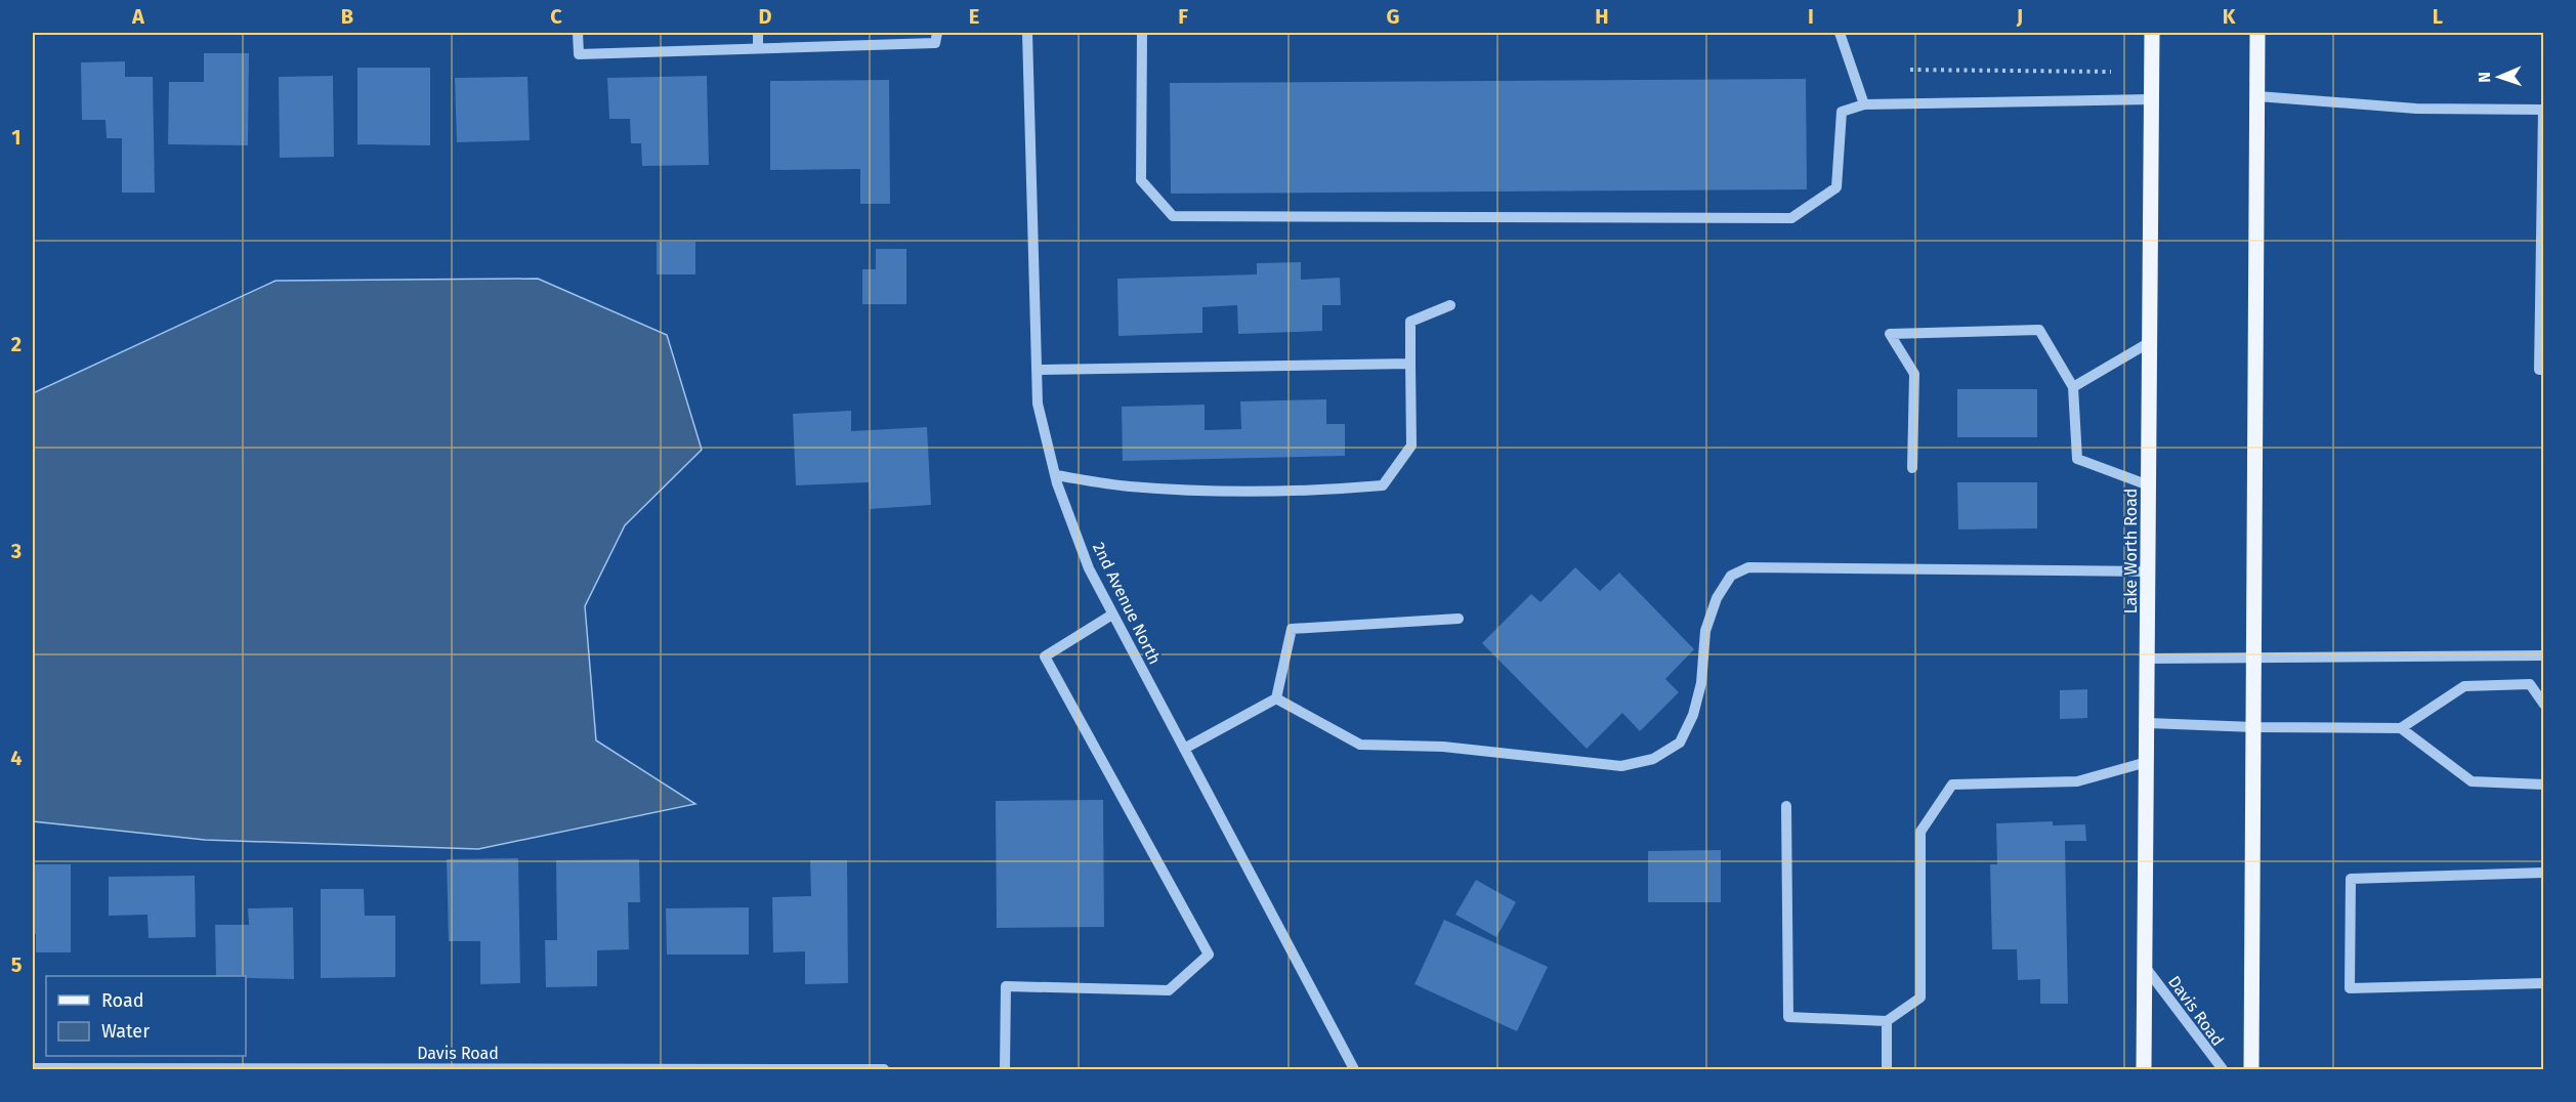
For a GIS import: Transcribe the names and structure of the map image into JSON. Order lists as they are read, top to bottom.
{
  "streets": {
    "main road": ["Lake Worth Road"],
    "street": ["2nd Avenue North", "Davis Road"]
  },
  "crossings": [
    ["Lake Worth Road", "Davis Road"]
  ],
  "legend": ["Road", "Water"],
  "north": "left",
  "grid": {
    "columns": [
      "A",
      "B",
      "C",
      "D",
      "E",
      "F",
      "G",
      "H",
      "I",
      "J",
      "K",
      "L"
    ],
    "rows": [
      "1",
      "2",
      "3",
      "4",
      "5"
    ]
  }
}
